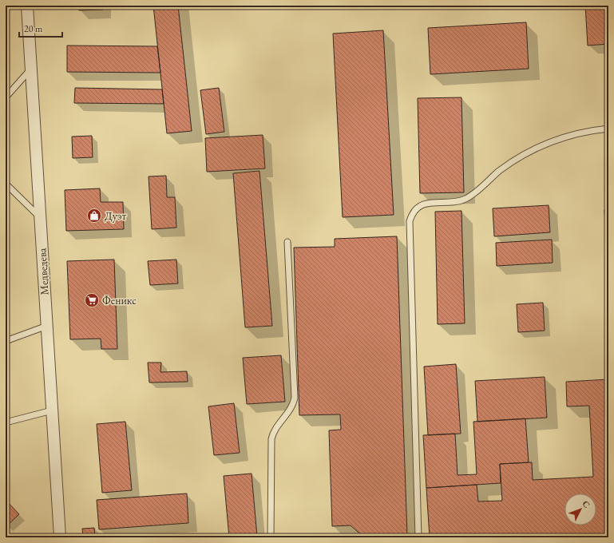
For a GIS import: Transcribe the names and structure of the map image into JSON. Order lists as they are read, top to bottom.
{
  "streets": {
    "street": ["Медведева"]
  },
  "places": {
    "shop": ["Дуэт"],
    "supermarket": ["Феникс"]
  },
  "scale_bar": "20 m",
  "north": "top right"
}
